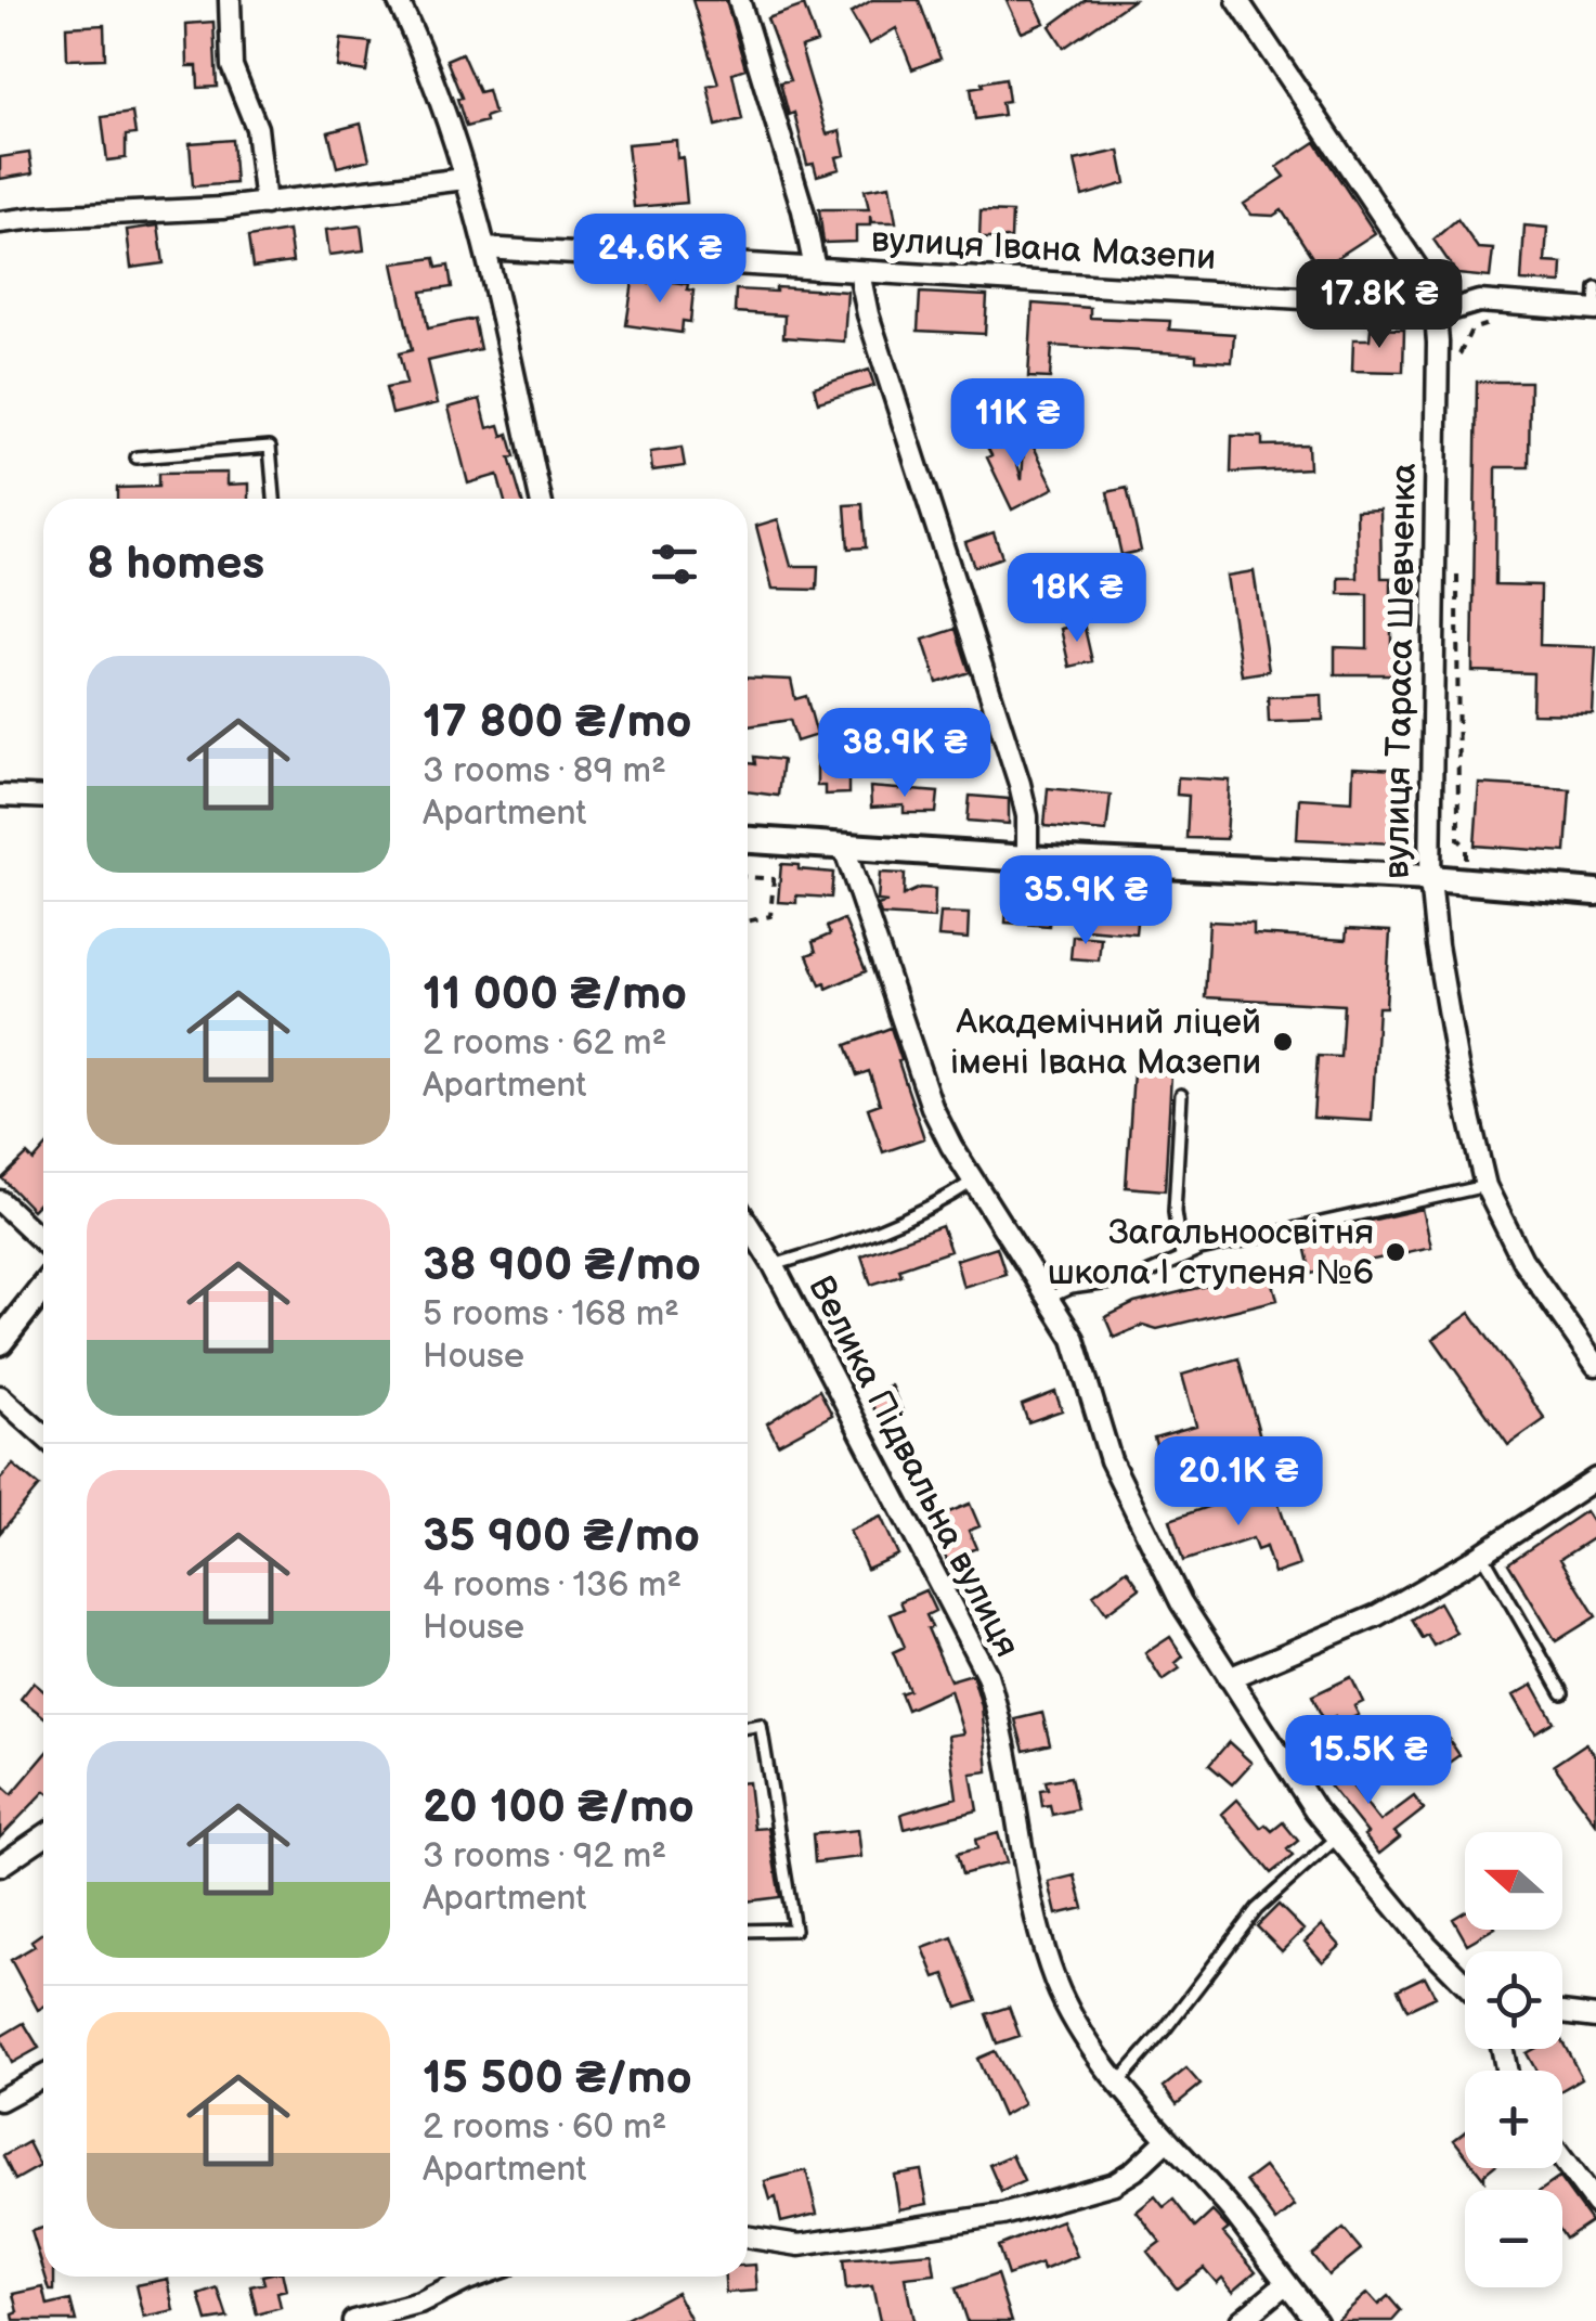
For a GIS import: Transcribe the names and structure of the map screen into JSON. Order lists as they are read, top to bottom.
{
  "streets": {
    "street": ["вулиця Івана Мазепи", "вулиця Тараса Шевченка", "Велика Підвальна вулиця"]
  },
  "crossings": [
    ["вулиця Івана Мазепи", "вулиця Тараса Шевченка"]
  ],
  "places": ["Академічний ліцей імені Івана Мазепи", "Загальноосвітня школа І ступеня №6"],
  "north": "left",
  "page": {
    "price": [
      "24.6K ₴",
      "17.8K ₴",
      "11K ₴",
      "18K ₴",
      "38.9K ₴",
      "35.9K ₴",
      "20.1K ₴",
      "15.5K ₴"
    ],
    "heading": "8 homes",
    "list": [
      {
        "name": "17 800 ₴/mo",
        "note": "3 rooms · 89 m² · Apartment"
      },
      {
        "name": "11 000 ₴/mo",
        "note": "2 rooms · 62 m² · Apartment"
      },
      {
        "name": "38 900 ₴/mo",
        "note": "5 rooms · 168 m² · House"
      },
      {
        "name": "35 900 ₴/mo",
        "note": "4 rooms · 136 m² · House"
      },
      {
        "name": "20 100 ₴/mo",
        "note": "3 rooms · 92 m² · Apartment"
      },
      {
        "name": "15 500 ₴/mo",
        "note": "2 rooms · 60 m² · Apartment"
      }
    ],
    "map_buttons": ["+", "−"]
  }
}
